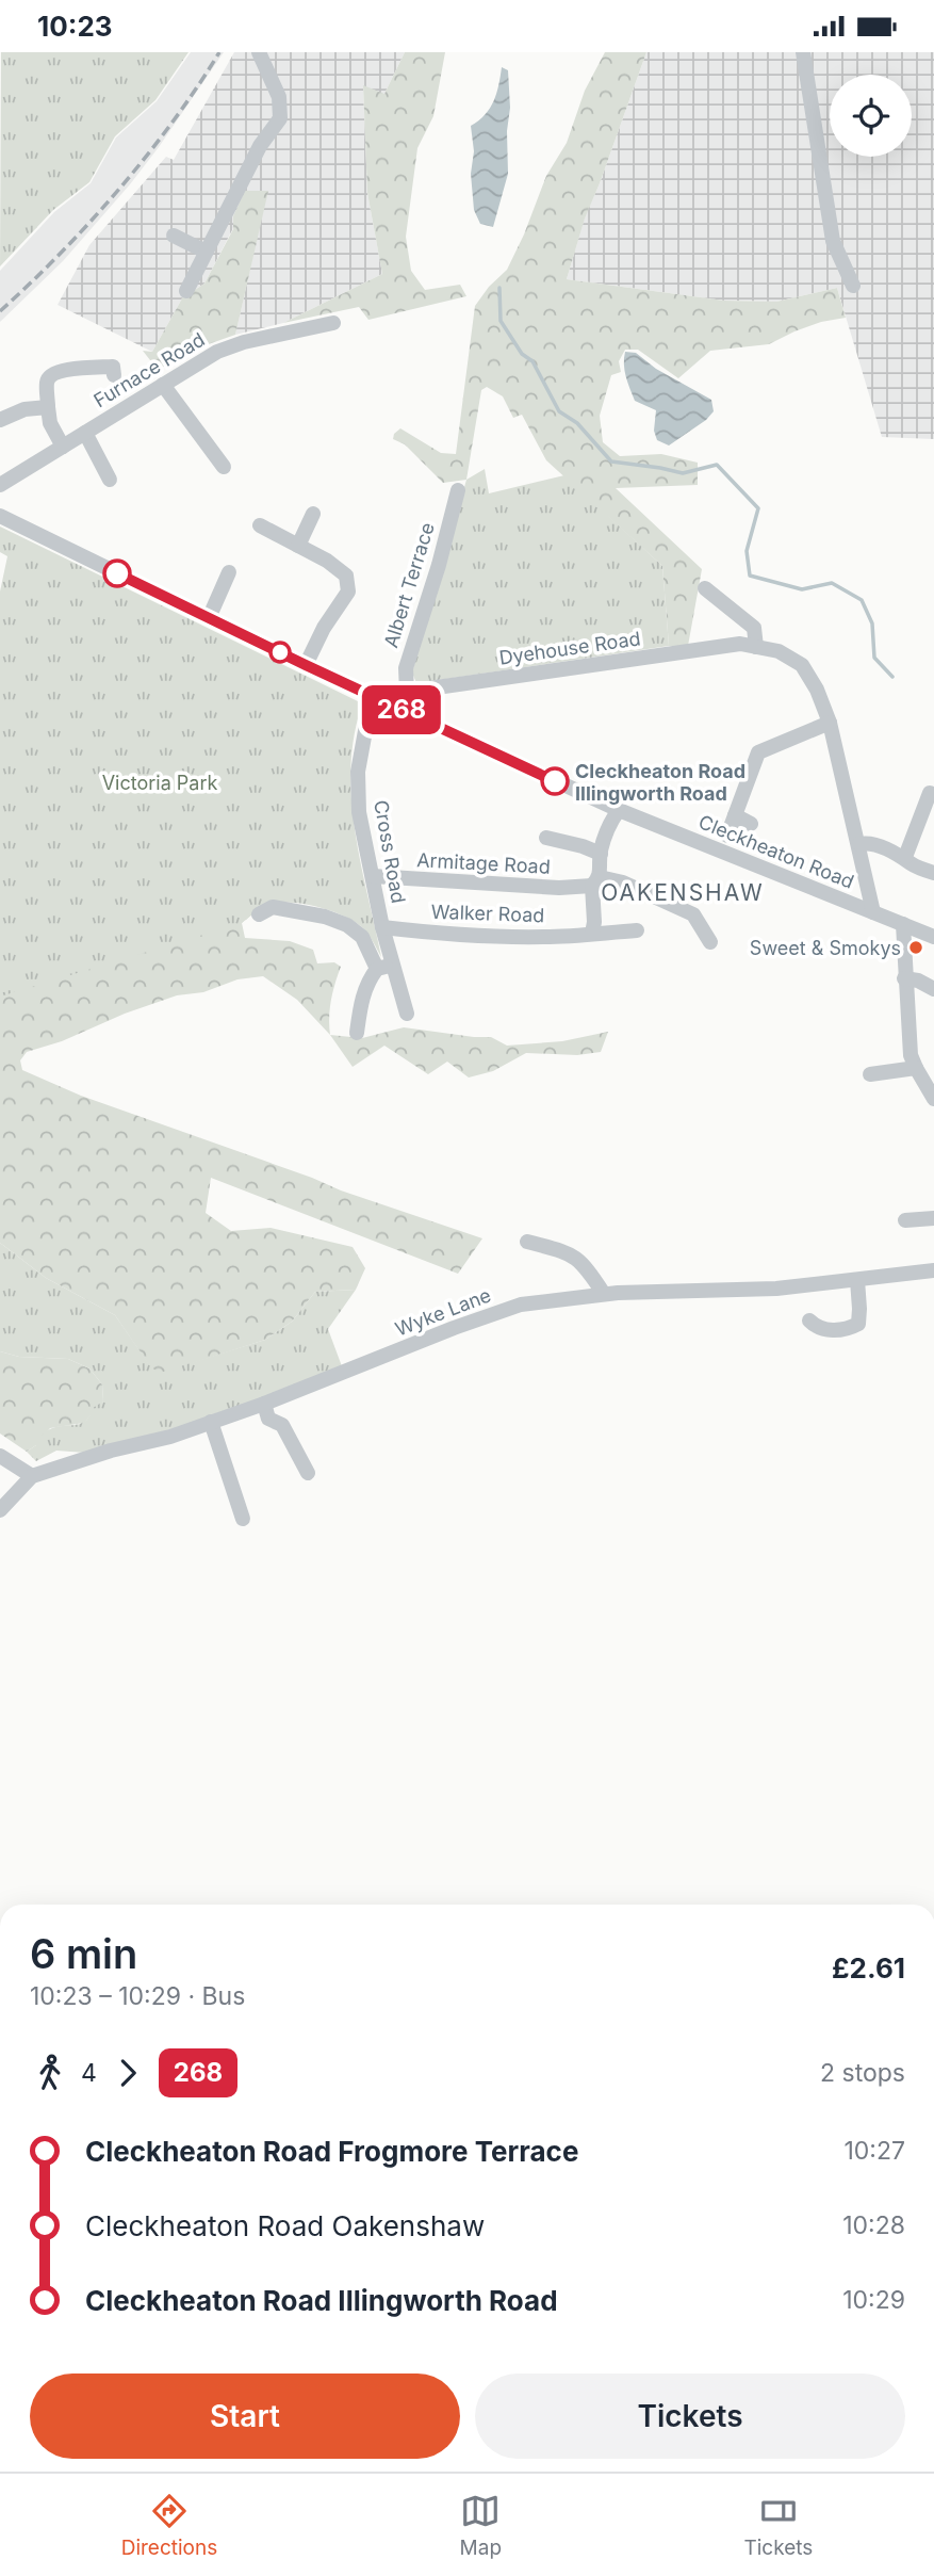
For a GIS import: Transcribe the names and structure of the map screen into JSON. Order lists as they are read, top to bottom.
{
  "streets": {
    "street": [
      "Furnace Road",
      "Albert Terrace",
      "Dyehouse Road",
      "Cross Road",
      "Cleckheaton Road",
      "Armitage Road",
      "Walker Road",
      "Wyke Lane"
    ]
  },
  "crossings": [
    ["Albert Terrace", "Dyehouse Road"],
    ["Dyehouse Road", "Cleckheaton Road"],
    ["Cross Road", "Cleckheaton Road"],
    ["Cross Road", "Armitage Road"],
    ["Cross Road", "Walker Road"]
  ],
  "districts": ["OAKENSHAW"],
  "parks": ["Victoria Park"],
  "places": ["Cleckheaton Road Illingworth Road", "Sweet & Smokys"],
  "lines": ["bus line 268"],
  "page": {
    "status": "10:23",
    "on_map": "268",
    "heading": ["6 min", "10:23 – 10:29 · Bus", "£2.61"],
    "legs": ["4", "268", "2 stops"],
    "list": [
      {
        "name": "Cleckheaton Road Frogmore Terrace",
        "value": "10:27"
      },
      {
        "name": "Cleckheaton Road Oakenshaw",
        "value": "10:28"
      },
      {
        "name": "Cleckheaton Road Illingworth Road",
        "value": "10:29"
      }
    ],
    "buttons": ["Start", "Tickets"],
    "tabs": ["Directions", "Map", "Tickets"]
  }
}
